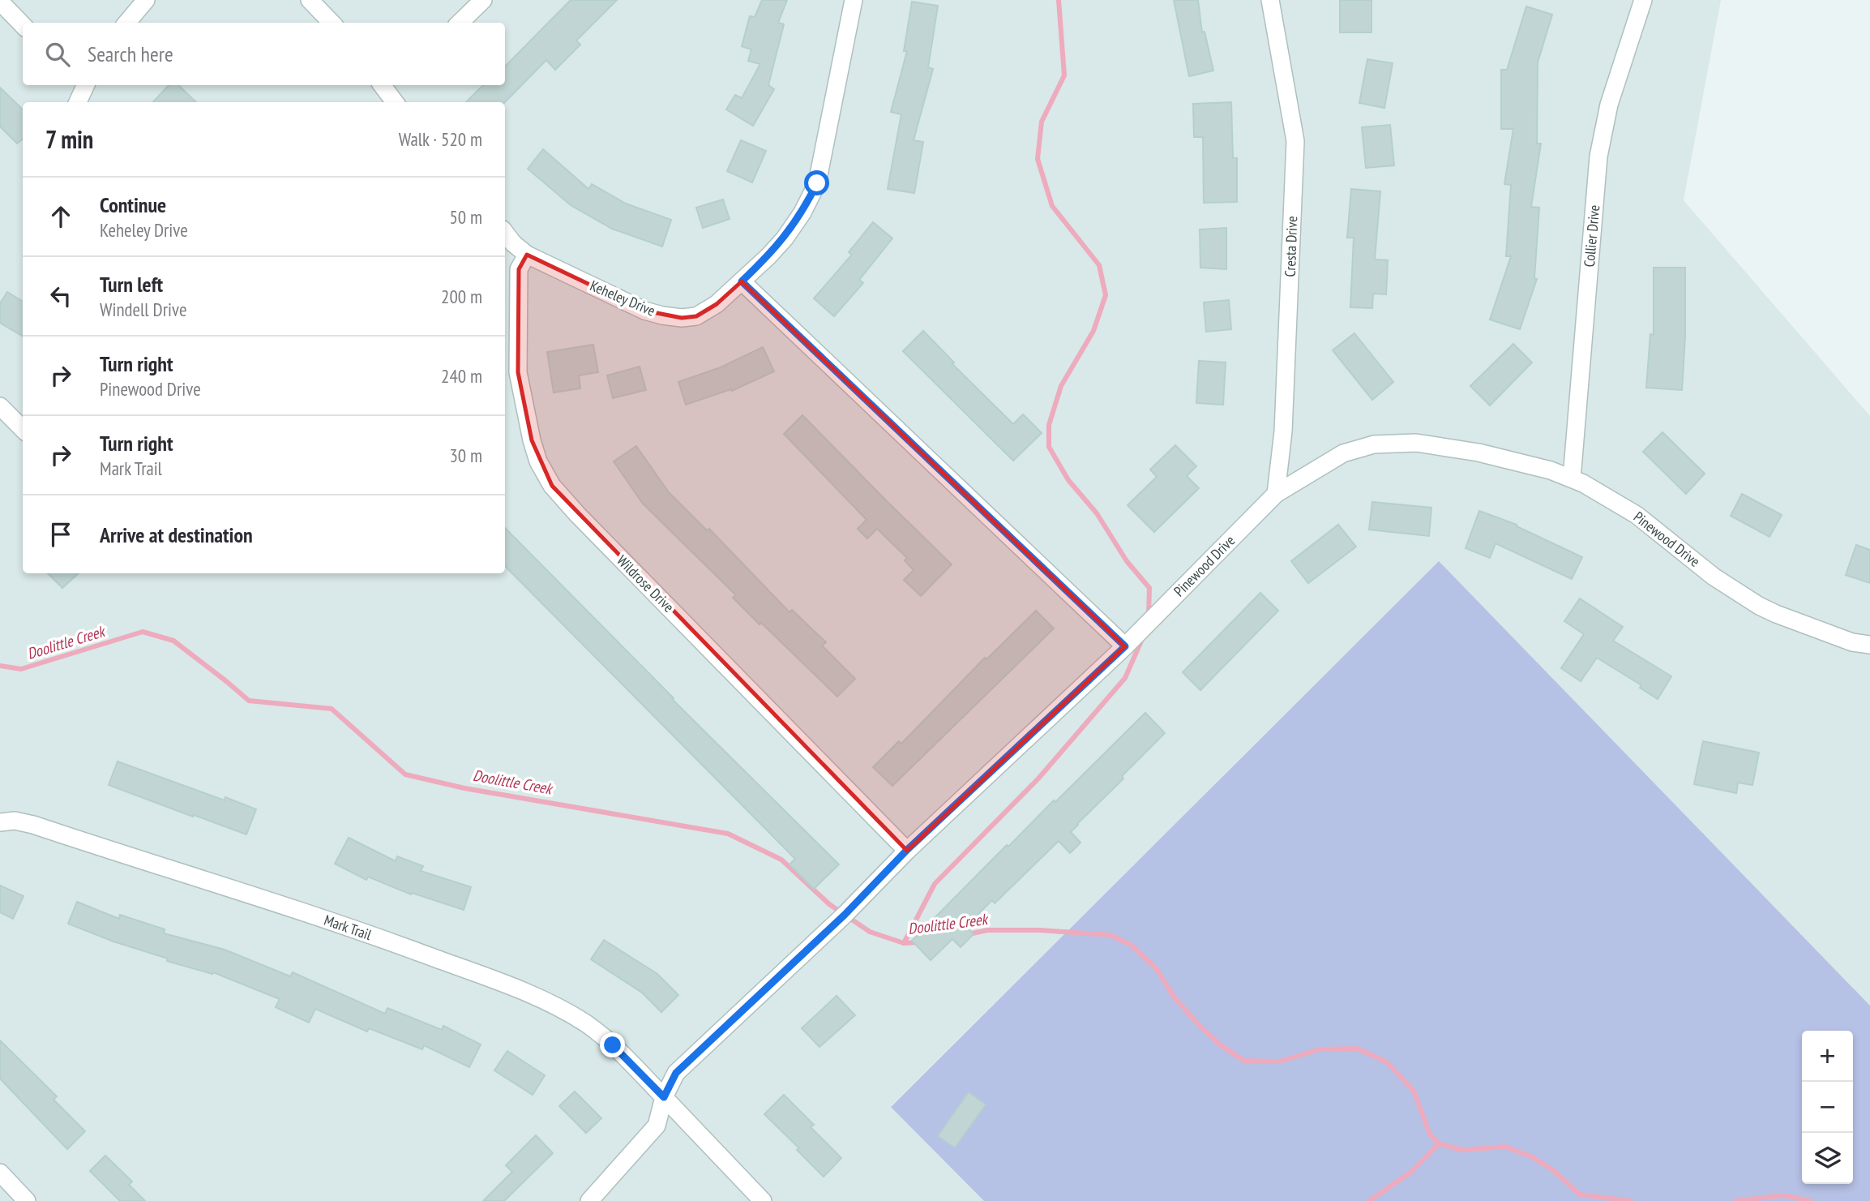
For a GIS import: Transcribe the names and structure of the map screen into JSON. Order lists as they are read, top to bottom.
{
  "streets": {
    "street": [
      "Collier Drive",
      "Cresta Drive",
      "Keheley Drive",
      "Pinewood Drive",
      "Wildrose Drive",
      "Mark Trail"
    ]
  },
  "crossings": [
    ["Collier Drive", "Pinewood Drive"],
    ["Cresta Drive", "Pinewood Drive"],
    ["Keheley Drive", "Wildrose Drive"],
    ["Pinewood Drive", "Wildrose Drive"],
    ["Pinewood Drive", "Mark Trail"]
  ],
  "water": ["Doolittle Creek"],
  "page": {
    "search": "Search here",
    "heading": ["7 min", "Walk · 520 m"],
    "list": [
      ["Continue", "Keheley Drive", "50 m"],
      ["Turn left", "Windell Drive", "200 m"],
      ["Turn right", "Pinewood Drive", "240 m"],
      ["Turn right", "Mark Trail", "30 m"],
      "Arrive at destination"
    ],
    "map_buttons": ["+", "−"]
  }
}
